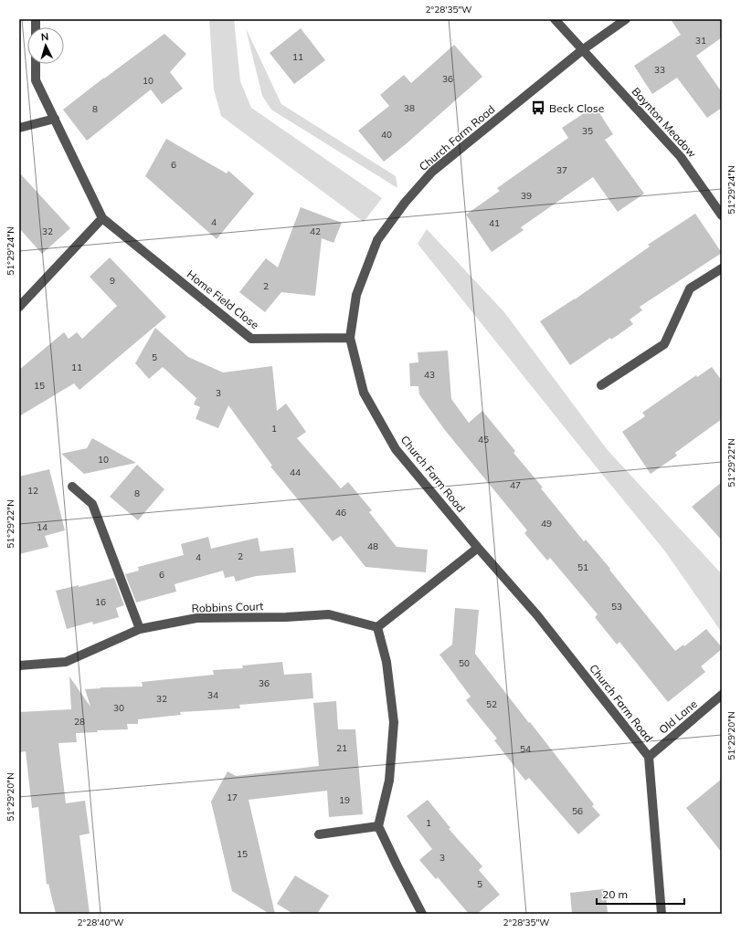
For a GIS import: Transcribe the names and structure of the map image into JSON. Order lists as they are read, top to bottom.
{
  "streets": {
    "street": [
      "Baynton Meadow",
      "Church Farm Road",
      "Home Field Close",
      "Robbins Court",
      "Old Lane"
    ]
  },
  "crossings": [
    ["Baynton Meadow", "Church Farm Road"],
    ["Church Farm Road", "Home Field Close"],
    ["Church Farm Road", "Old Lane"]
  ],
  "places": {
    "bus stop": ["Beck Close"]
  },
  "house_numbers": [
    "31",
    "11",
    "33",
    "36",
    "10",
    "38",
    "8",
    "35",
    "40",
    "6",
    "37",
    "39",
    "4",
    "41",
    "32",
    "42",
    "9",
    "2",
    "5",
    "11",
    "43",
    "15",
    "3",
    "1",
    "45",
    "10",
    "44",
    "47",
    "12",
    "8",
    "46",
    "49",
    "14",
    "48",
    "2",
    "4",
    "51",
    "6",
    "16",
    "53",
    "50",
    "36",
    "34",
    "32",
    "52",
    "30",
    "28",
    "21",
    "54",
    "17",
    "19",
    "56",
    "1",
    "15",
    "3",
    "5"
  ],
  "scale_bar": "20 m",
  "north": "top",
  "coordinates": [
    "2°28'35\"W",
    "51°29'24\"N",
    "51°29'22\"N",
    "51°29'20\"N",
    "2°28'40\"W"
  ]
}
